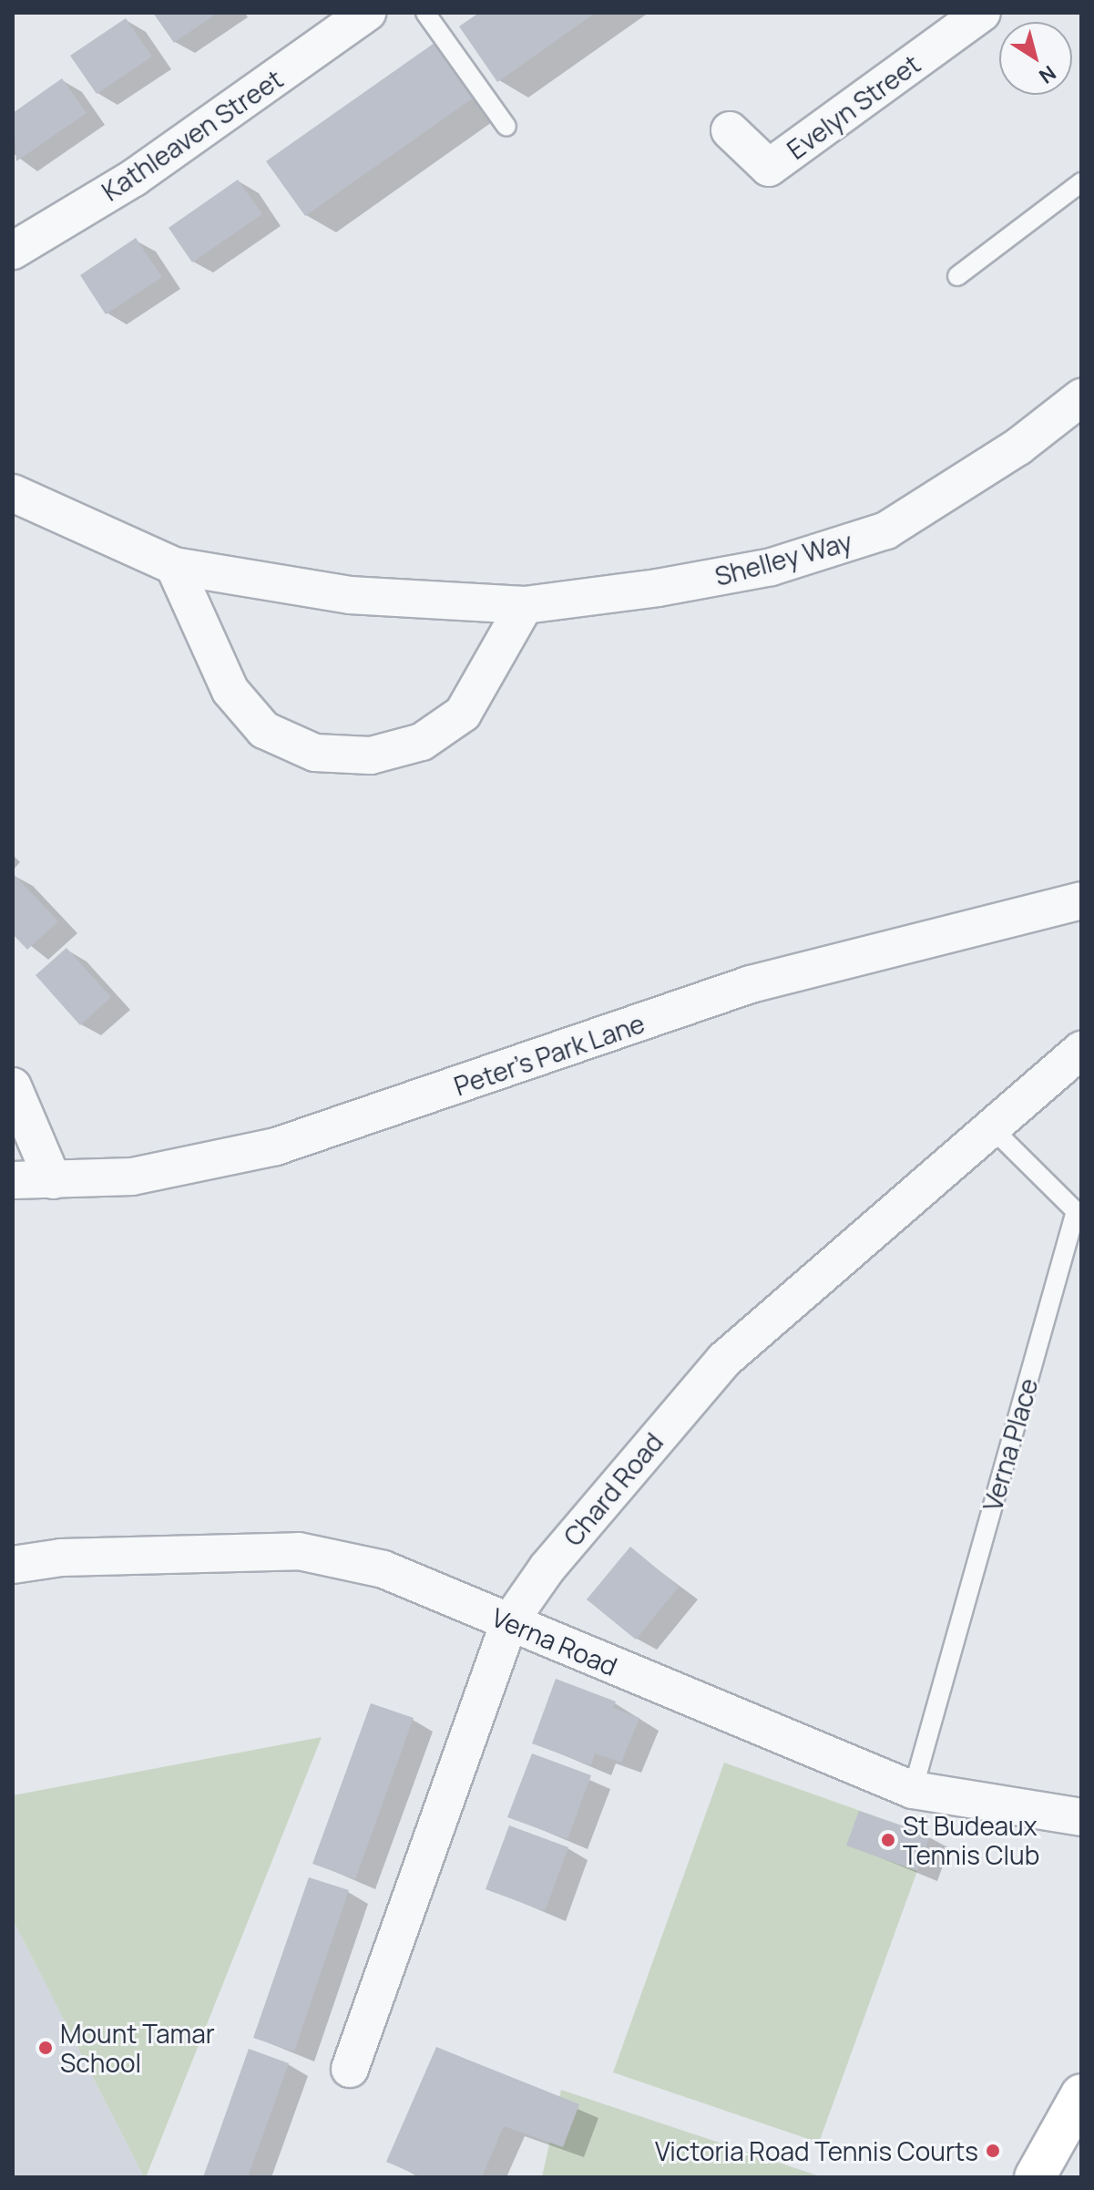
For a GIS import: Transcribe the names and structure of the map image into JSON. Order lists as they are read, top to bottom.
{
  "streets": {
    "street": [
      "Evelyn Street",
      "Kathleaven Street",
      "Shelley Way",
      "Peter's Park Lane",
      "Chard Road",
      "Verna Road"
    ],
    "lane": ["Verna Place"]
  },
  "crossings": [
    ["Verna Place", "Chard Road"],
    ["Verna Place", "Verna Road"],
    ["Chard Road", "Verna Road"]
  ],
  "places": ["St Budeaux Tennis Club", "Mount Tamar School", "Victoria Road Tennis Courts"],
  "north": "bottom right"
}
